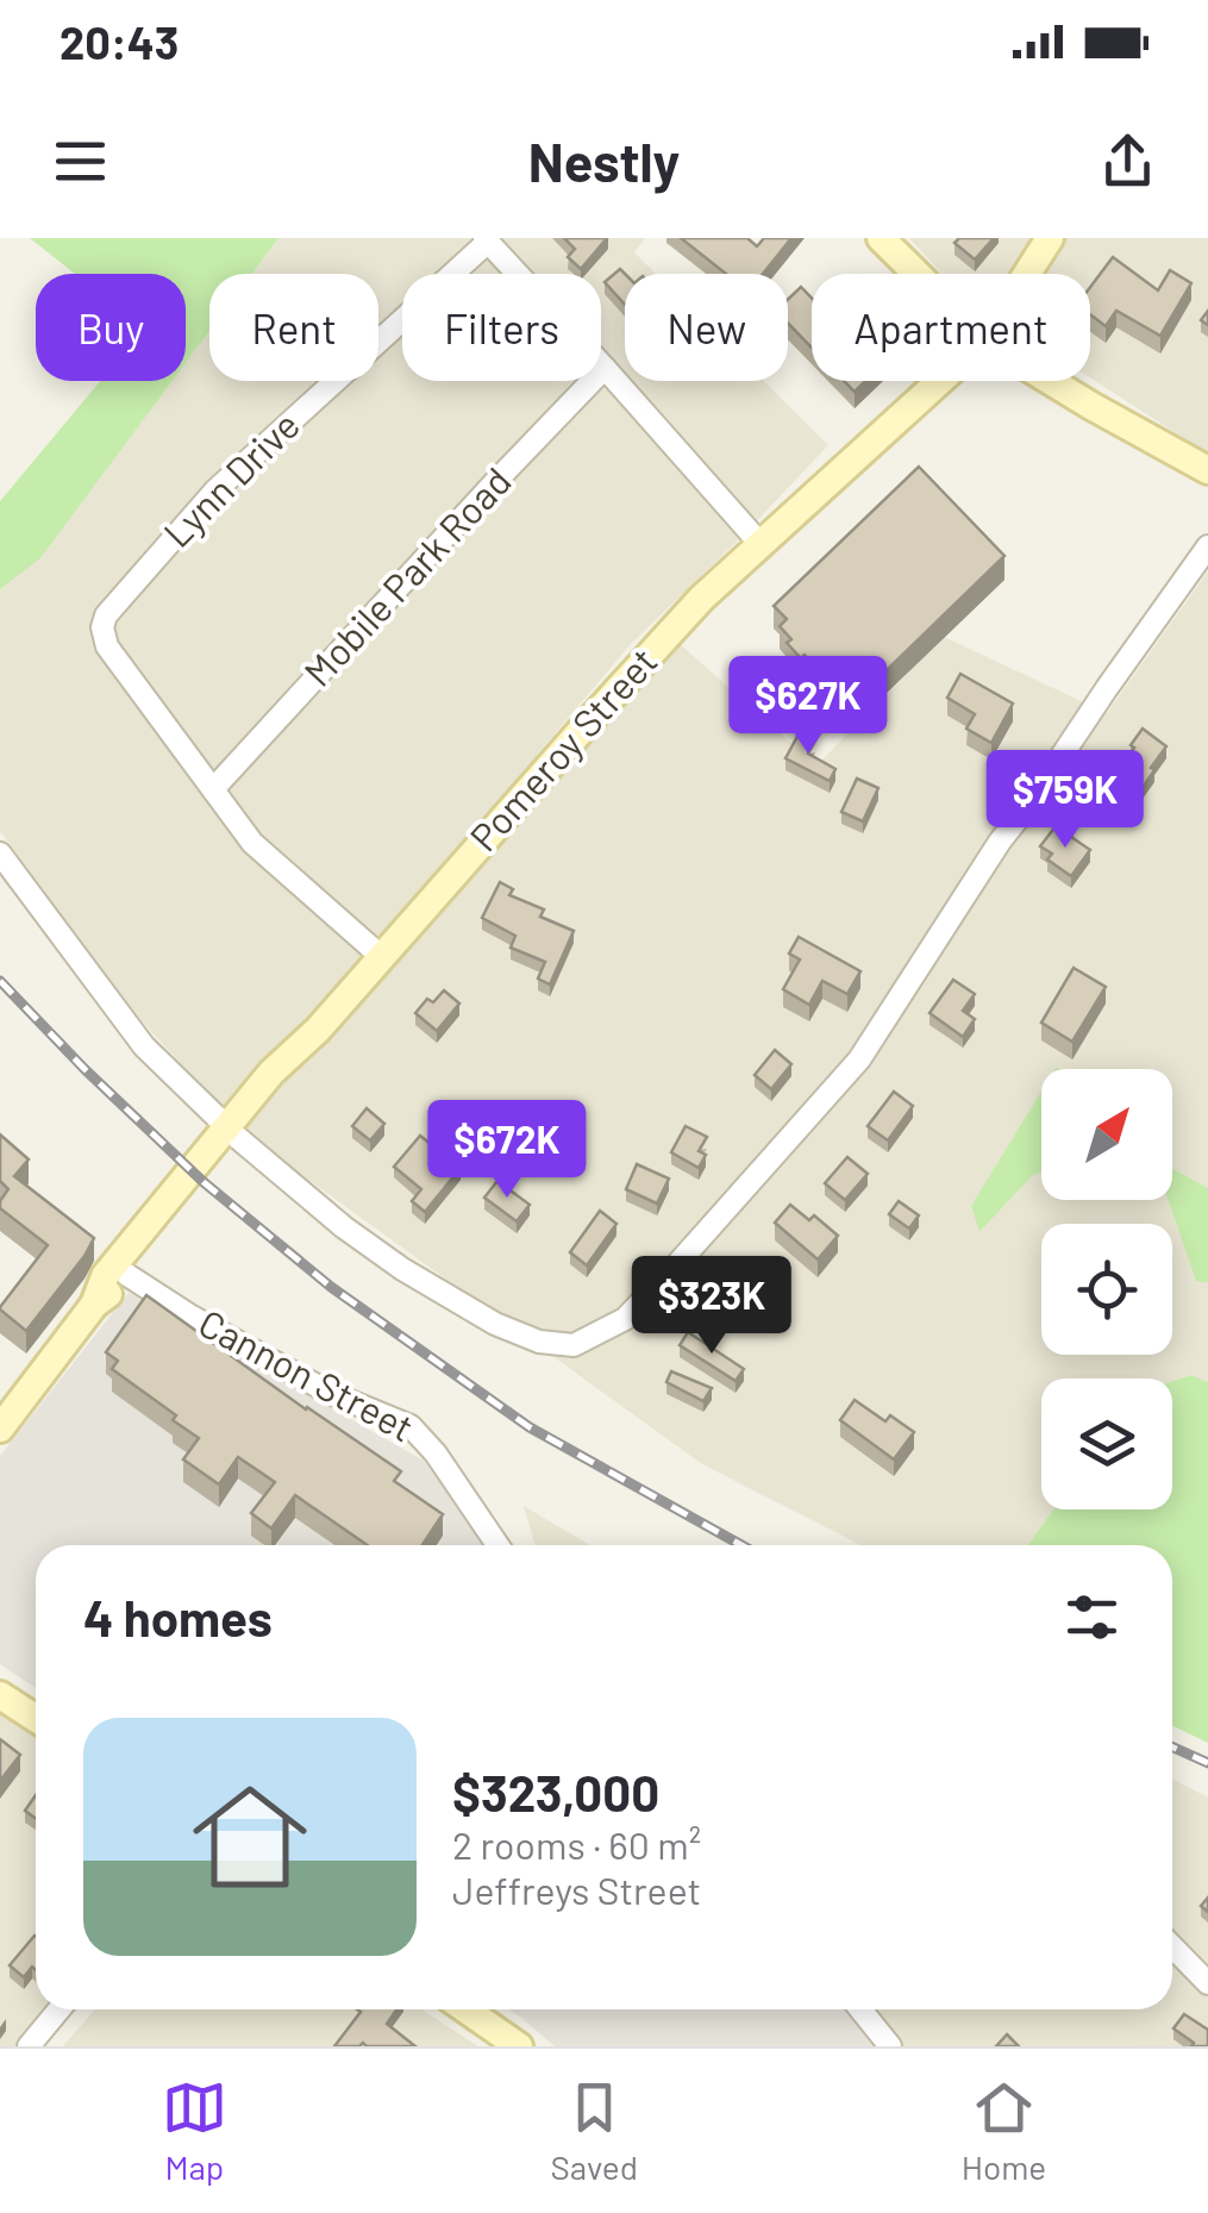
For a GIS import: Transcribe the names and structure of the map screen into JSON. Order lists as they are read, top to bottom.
{
  "streets": {
    "street": [
      "Lynn Drive",
      "Mobile Park Road",
      "Pomeroy Street",
      "Cannon Street"
    ]
  },
  "crossings": [
    ["Lynn Drive", "Mobile Park Road"],
    ["Lynn Drive", "Pomeroy Street"],
    ["Pomeroy Street", "Cannon Street"]
  ],
  "north": "top right",
  "page": {
    "status": "20:43",
    "header": "Nestly",
    "chip": [
      "Buy",
      "Rent",
      "Filters",
      "New",
      "Apartment"
    ],
    "price": [
      "$627K",
      "$759K",
      "$672K",
      "$323K"
    ],
    "heading": "4 homes",
    "list": [
      {
        "name": "$323,000",
        "note": "2 rooms · 60 m² · Jeffreys Street"
      }
    ],
    "tabs": ["Map", "Saved", "Home"]
  }
}
